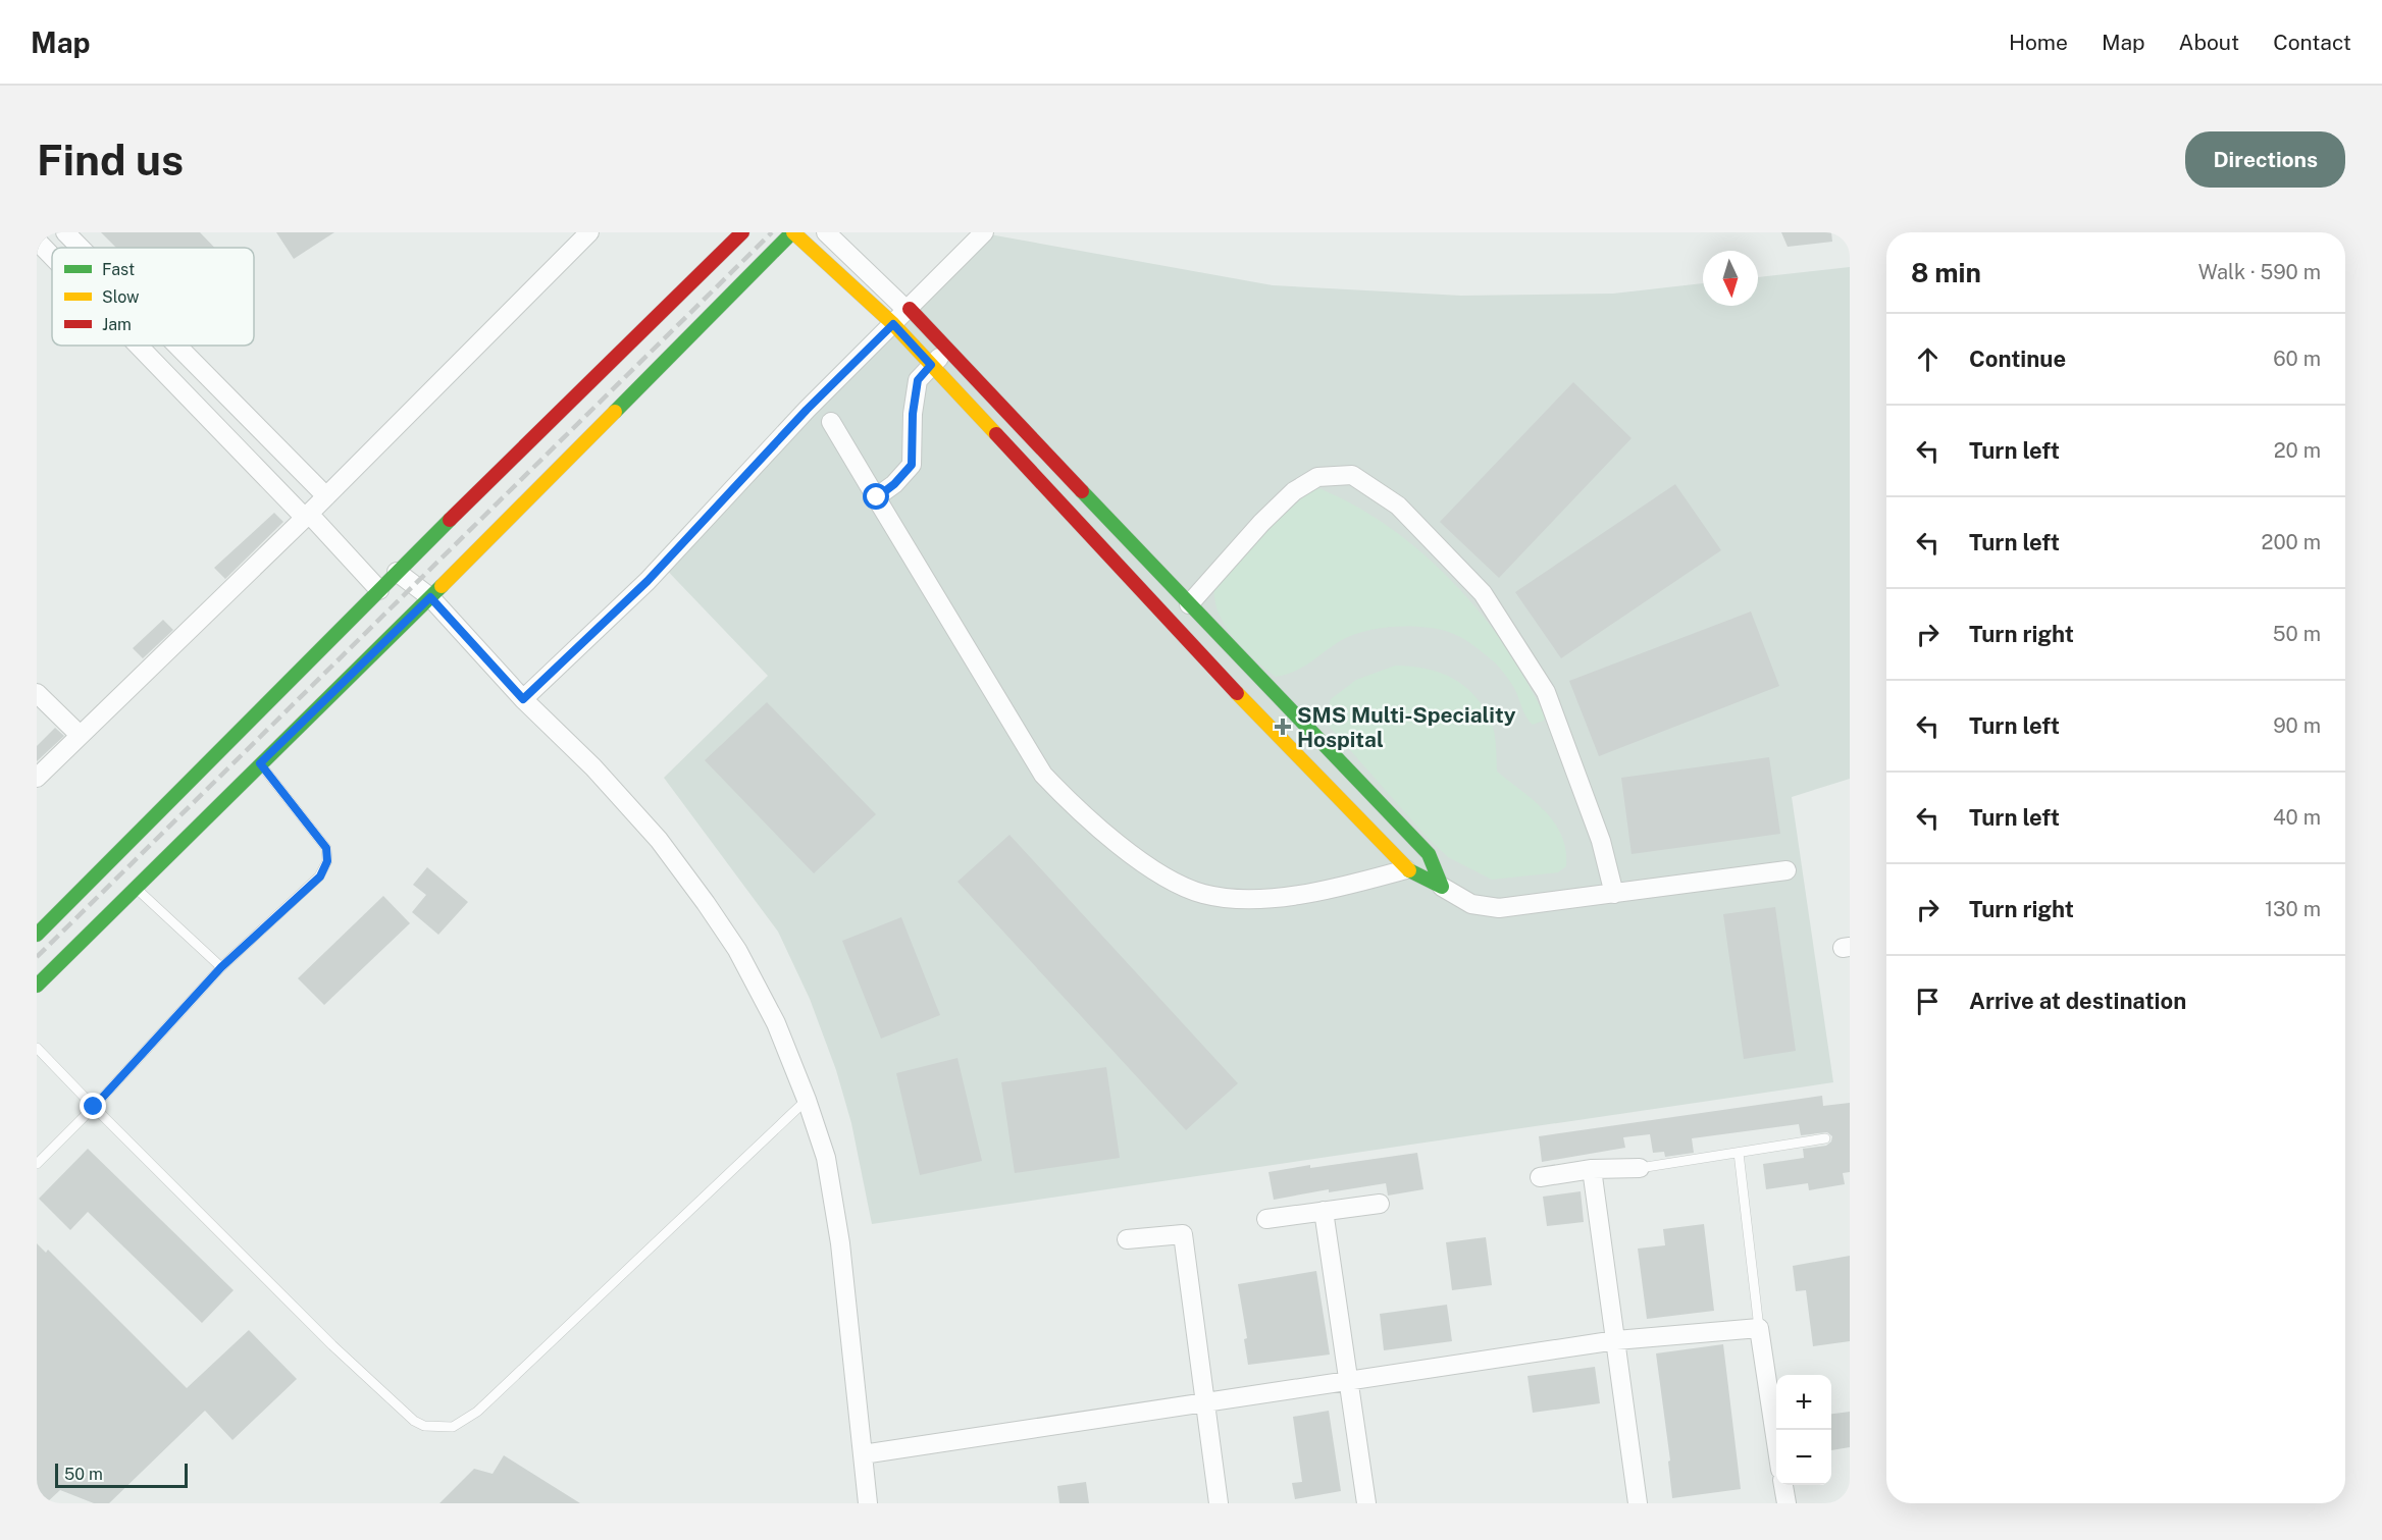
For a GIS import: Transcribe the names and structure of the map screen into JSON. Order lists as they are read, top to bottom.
{
  "places": {
    "health": ["SMS Multi-Speciality Hospital"]
  },
  "legend": ["Fast", "Slow", "Jam"],
  "scale_bar": "50 m",
  "north": "bottom",
  "page": {
    "header": "Map",
    "nav": [
      "Home",
      "Map",
      "About",
      "Contact"
    ],
    "buttons": "Directions",
    "title": "Find us",
    "heading": ["8 min", "Walk · 590 m"],
    "list": [
      ["Continue", "60 m"],
      ["Turn left", "20 m"],
      ["Turn left", "200 m"],
      ["Turn right", "50 m"],
      ["Turn left", "90 m"],
      ["Turn left", "40 m"],
      ["Turn right", "130 m"],
      "Arrive at destination"
    ],
    "map_buttons": ["+", "−"],
    "scale": "50 m"
  }
}
